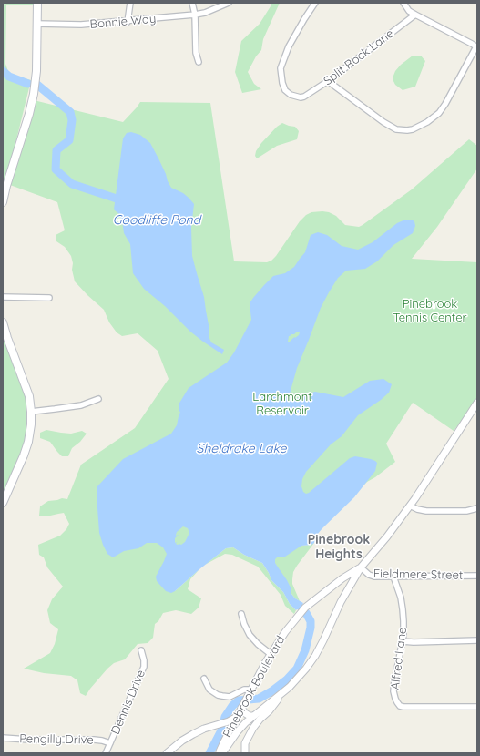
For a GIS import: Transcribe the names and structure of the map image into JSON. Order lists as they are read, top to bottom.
{
  "streets": {
    "street": [
      "Bonnie Way",
      "Split Rock Lane",
      "Fieldmere Street",
      "Alfred Lane",
      "Pinebrook Boulevard",
      "Dennis Drive",
      "Pengilly Drive"
    ]
  },
  "crossings": [
    ["Fieldmere Street", "Alfred Lane"],
    ["Fieldmere Street", "Pinebrook Boulevard"],
    ["Dennis Drive", "Pengilly Drive"]
  ],
  "districts": ["Pinebrook Heights"],
  "water": ["Goodliffe Pond", "Sheldrake Lake"],
  "parks": ["Pinebrook Tennis Center", "Larchmont Reservoir"]
}
